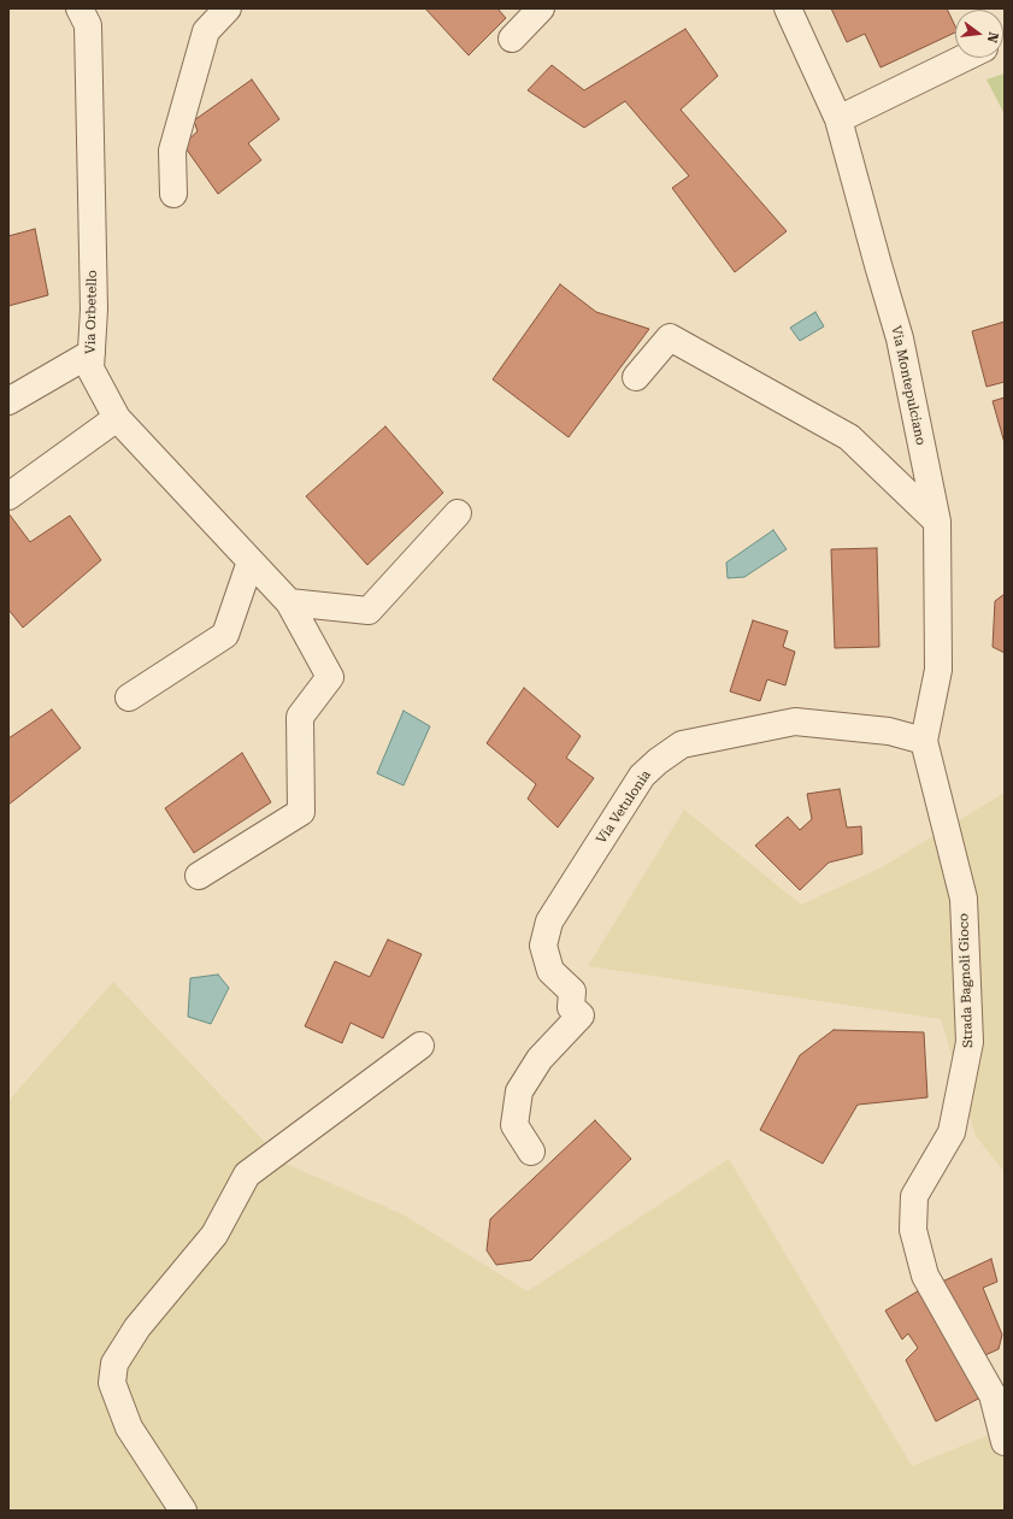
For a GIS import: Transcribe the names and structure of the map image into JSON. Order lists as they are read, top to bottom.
{
  "streets": {
    "street": [
      "Via Orbetello",
      "Via Montepulciano",
      "Via Vetulonia",
      "Strada Bagnoli Gioco"
    ]
  },
  "crossings": [
    ["Via Montepulciano", "Via Vetulonia"],
    ["Via Montepulciano", "Strada Bagnoli Gioco"]
  ],
  "north": "right"
}
